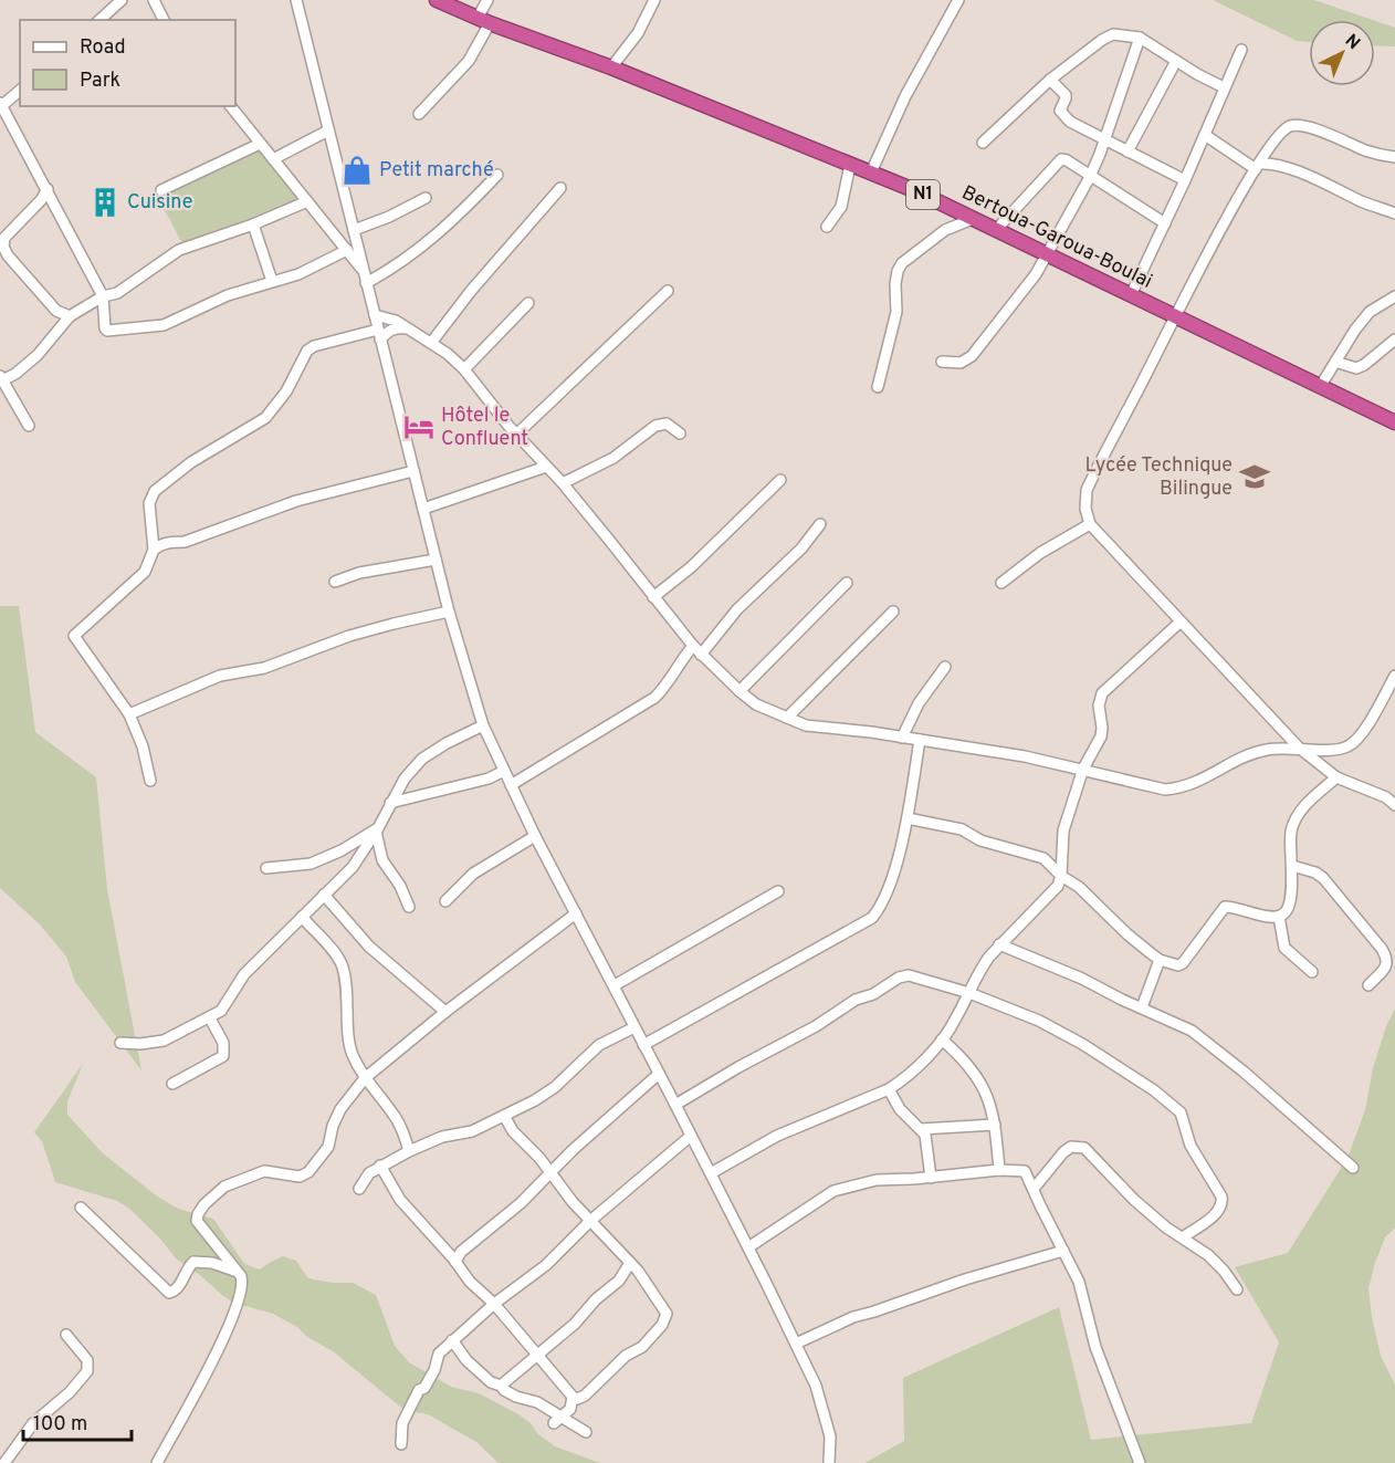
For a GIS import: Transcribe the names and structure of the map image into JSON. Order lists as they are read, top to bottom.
{
  "streets": {
    "highway": ["N1", "Bertoua-Garoua-Boulai"]
  },
  "places": {
    "shop": ["Petit marché"],
    "building": ["Cuisine"],
    "hotel": ["Hôtel le Confluent"],
    "school or university": ["Lycée Technique Bilingue"]
  },
  "legend": ["Road", "Park"],
  "scale_bar": "100 m",
  "north": "top right"
}
